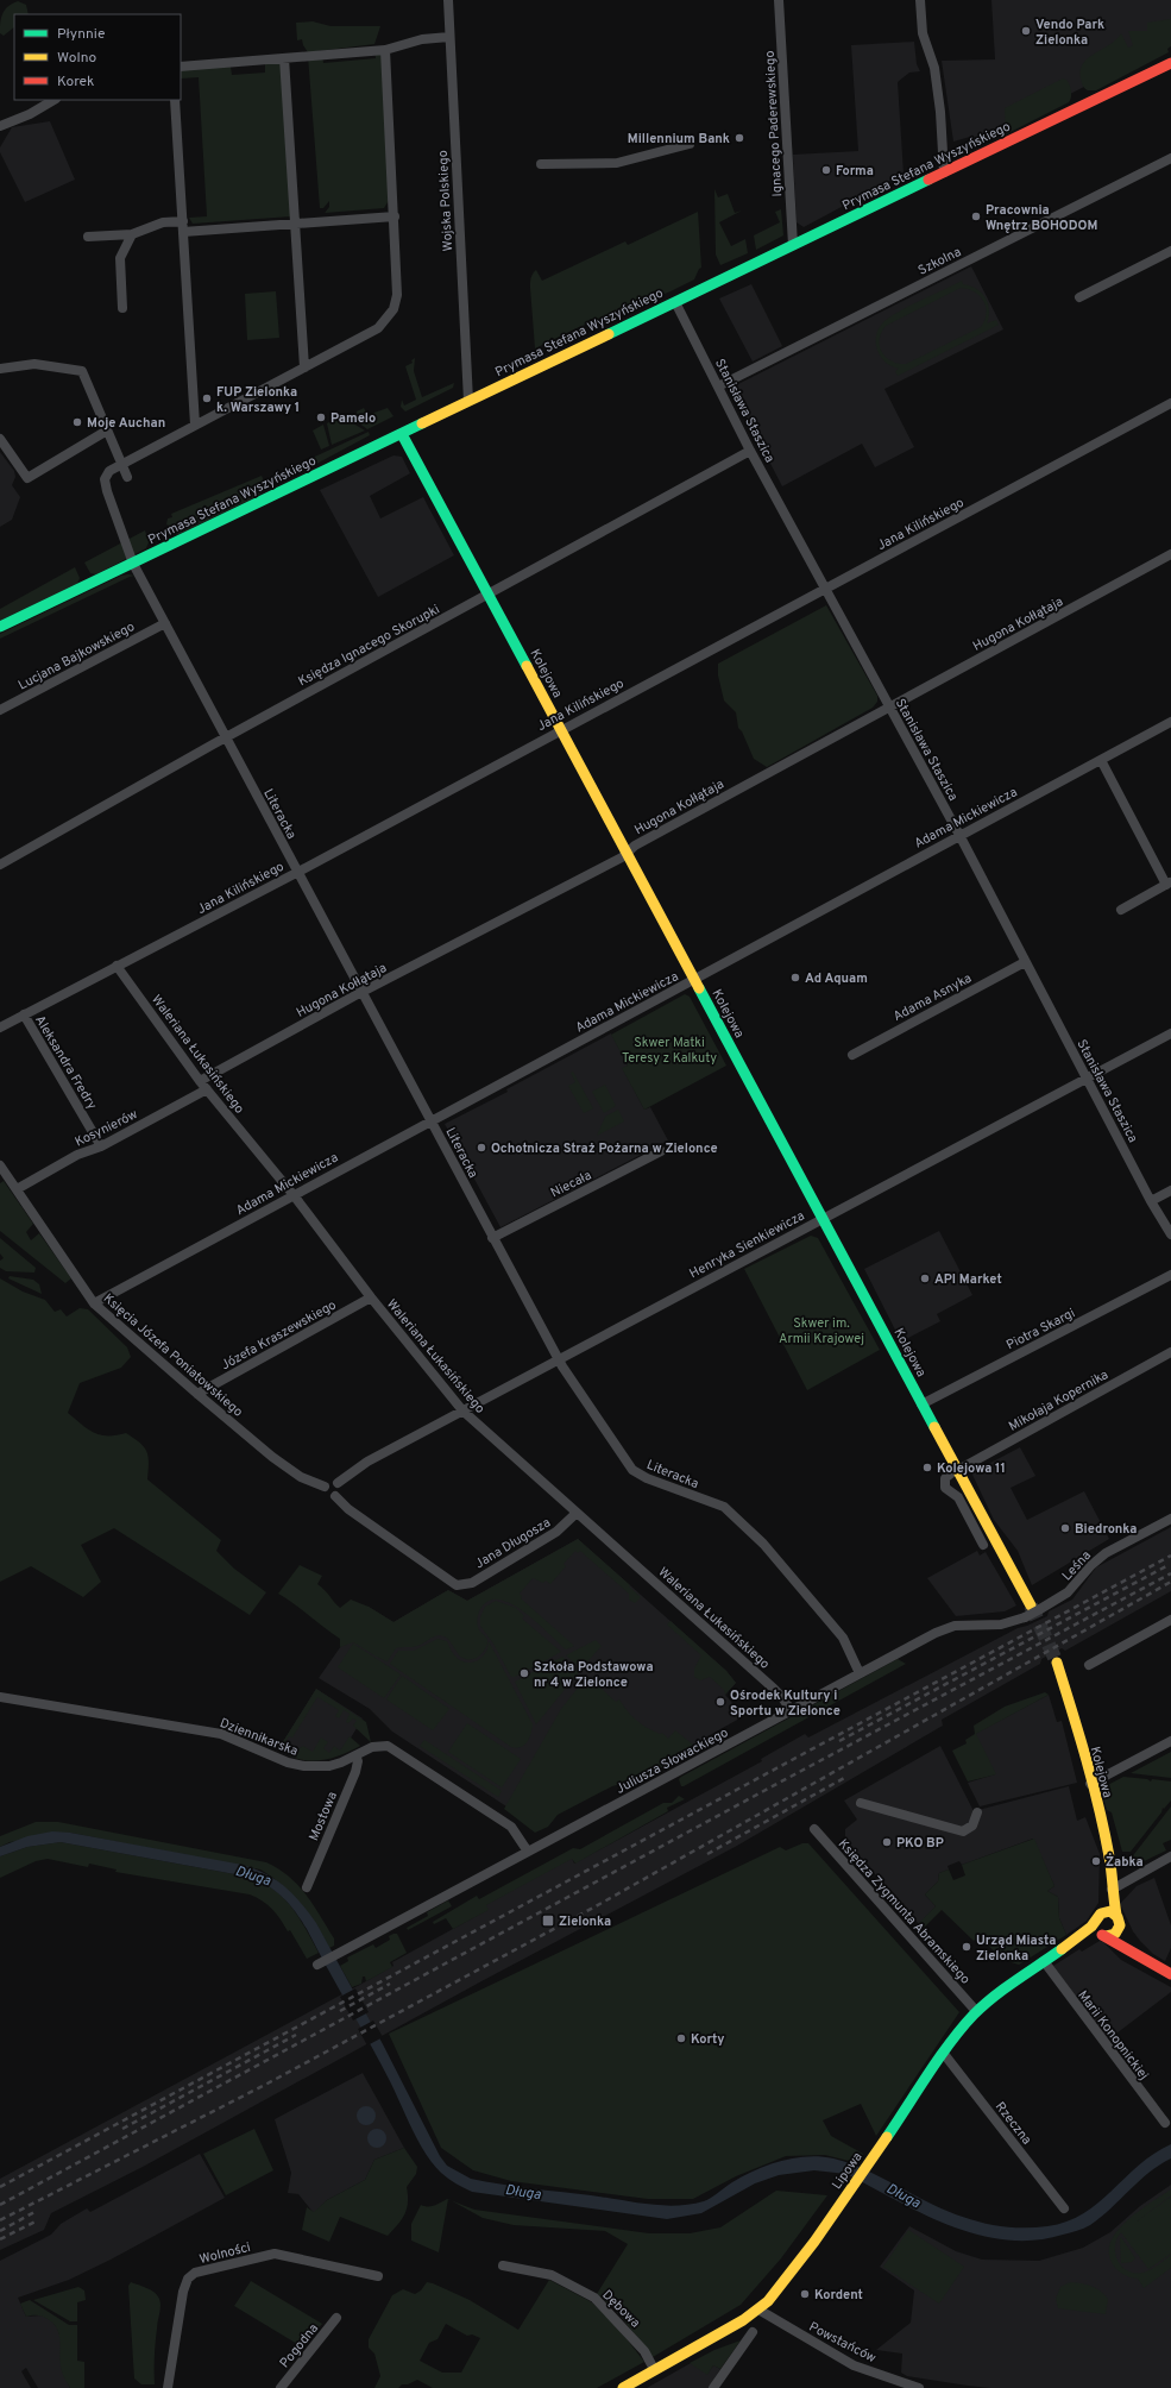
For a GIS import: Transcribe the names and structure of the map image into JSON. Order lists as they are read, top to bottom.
{
  "streets": {
    "street": [
      "Ignacego Paderewskiego",
      "Prymasa Stefana Wyszyńskiego",
      "Wojska Polskiego",
      "Szkolna",
      "Stanisława Staszica",
      "Jana Kilińskiego",
      "Hugona Kołłątaja",
      "Księdza Ignacego Skorupki",
      "Lucjana Bajkowskiego",
      "Kolejowa",
      "Literacka",
      "Adama Mickiewicza",
      "Adama Asnyka",
      "Waleriana Łukasińskiego",
      "Aleksandra Fredry",
      "Kosynierów",
      "Niecała",
      "Henryka Sienkiewicza",
      "Piotra Skargi",
      "Józefa Kraszewskiego",
      "Księcia Józefa Poniatowskiego",
      "Mikołaja Kopernika",
      "Jana Długosza",
      "Leśna",
      "Dziennikarska",
      "Juliusza Słowackiego",
      "Mostowa",
      "Księdza Zygmunta Abramskiego",
      "Marii Konopnickiej",
      "Rzeczna",
      "Lipowa",
      "Wolności",
      "Dębowa",
      "Powstańców",
      "Pogodna"
    ]
  },
  "crossings": [
    ["Ignacego Paderewskiego", "Prymasa Stefana Wyszyńskiego"],
    ["Prymasa Stefana Wyszyńskiego", "Wojska Polskiego"],
    ["Prymasa Stefana Wyszyńskiego", "Stanisława Staszica"],
    ["Prymasa Stefana Wyszyńskiego", "Kolejowa"],
    ["Prymasa Stefana Wyszyńskiego", "Literacka"],
    ["Szkolna", "Stanisława Staszica"],
    ["Stanisława Staszica", "Jana Kilińskiego"],
    ["Stanisława Staszica", "Hugona Kołłątaja"],
    ["Stanisława Staszica", "Księdza Ignacego Skorupki"],
    ["Stanisława Staszica", "Adama Mickiewicza"],
    ["Stanisława Staszica", "Adama Asnyka"],
    ["Stanisława Staszica", "Henryka Sienkiewicza"],
    ["Jana Kilińskiego", "Kolejowa"],
    ["Jana Kilińskiego", "Literacka"],
    ["Jana Kilińskiego", "Waleriana Łukasińskiego"],
    ["Jana Kilińskiego", "Aleksandra Fredry"],
    ["Hugona Kołłątaja", "Kolejowa"],
    ["Hugona Kołłątaja", "Literacka"],
    ["Hugona Kołłątaja", "Waleriana Łukasińskiego"],
    ["Księdza Ignacego Skorupki", "Kolejowa"],
    ["Księdza Ignacego Skorupki", "Literacka"],
    ["Lucjana Bajkowskiego", "Literacka"],
    ["Kolejowa", "Adama Mickiewicza"],
    ["Kolejowa", "Henryka Sienkiewicza"],
    ["Kolejowa", "Piotra Skargi"],
    ["Kolejowa", "Mikołaja Kopernika"],
    ["Kolejowa", "Leśna"],
    ["Kolejowa", "Lipowa"],
    ["Literacka", "Adama Mickiewicza"],
    ["Literacka", "Niecała"],
    ["Literacka", "Henryka Sienkiewicza"],
    ["Literacka", "Juliusza Słowackiego"],
    ["Adama Mickiewicza", "Waleriana Łukasińskiego"],
    ["Adama Mickiewicza", "Księcia Józefa Poniatowskiego"],
    ["Waleriana Łukasińskiego", "Kosynierów"],
    ["Waleriana Łukasińskiego", "Henryka Sienkiewicza"],
    ["Waleriana Łukasińskiego", "Józefa Kraszewskiego"],
    ["Waleriana Łukasińskiego", "Jana Długosza"],
    ["Waleriana Łukasińskiego", "Juliusza Słowackiego"],
    ["Aleksandra Fredry", "Kosynierów"],
    ["Kosynierów", "Księcia Józefa Poniatowskiego"],
    ["Henryka Sienkiewicza", "Księcia Józefa Poniatowskiego"],
    ["Henryka Sienkiewicza", "Jana Długosza"],
    ["Józefa Kraszewskiego", "Księcia Józefa Poniatowskiego"],
    ["Księcia Józefa Poniatowskiego", "Jana Długosza"],
    ["Leśna", "Juliusza Słowackiego"],
    ["Dziennikarska", "Juliusza Słowackiego"],
    ["Dziennikarska", "Mostowa"],
    ["Księdza Zygmunta Abramskiego", "Lipowa"],
    ["Marii Konopnickiej", "Lipowa"],
    ["Rzeczna", "Lipowa"],
    ["Lipowa", "Dębowa"],
    ["Lipowa", "Powstańców"]
  ],
  "water": ["Długa"],
  "parks": ["Skwer Matki Teresy z Kalkuty", "Skwer im. Armii Krajowej"],
  "places": {
    "other": [
      "Vendo Park Zielonka",
      "Millennium Bank",
      "Forma",
      "Pracownia Wnętrz BOHODOM",
      "FUP Zielonka k. Warszawy 1",
      "Pamelo",
      "Moje Auchan",
      "Ad Aquam",
      "Ochotnicza Straż Pożarna w Zielonce",
      "API Market",
      "Kolejowa 11",
      "Biedronka",
      "Szkoła Podstawowa nr 4 w Zielonce",
      "Ośrodek Kultury i Sportu w Zielonce",
      "PKO BP",
      "Żabka",
      "Urząd Miasta Zielonka",
      "Korty",
      "Kordent"
    ],
    "transit": ["Zielonka"]
  },
  "legend": ["Płynnie", "Wolno", "Korek"]
}
